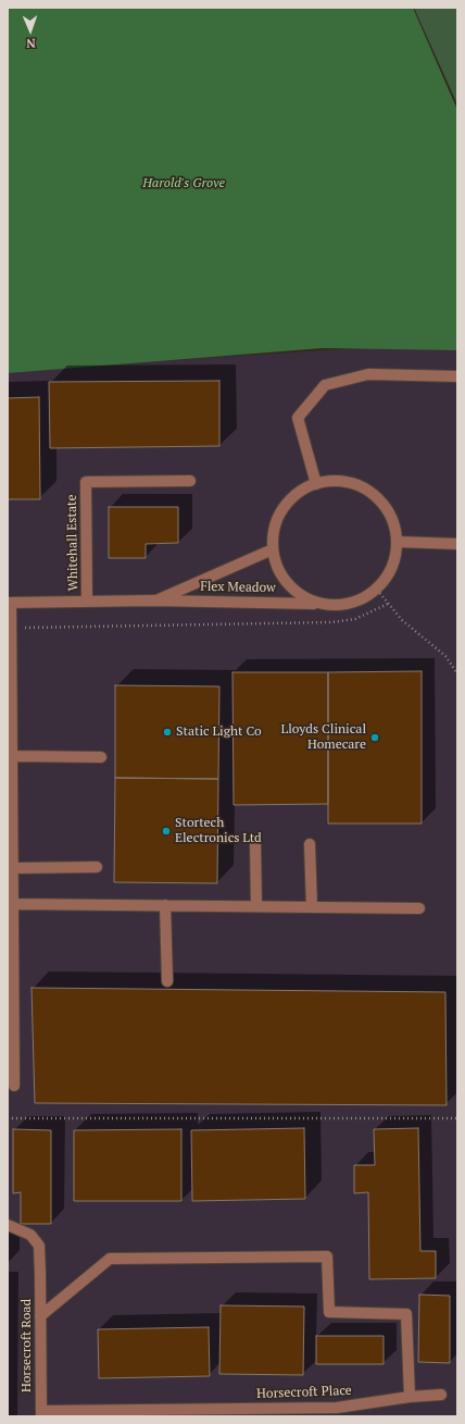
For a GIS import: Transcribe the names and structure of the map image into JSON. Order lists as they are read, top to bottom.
{
  "streets": {
    "street": [
      "Whitehall Estate",
      "Flex Meadow",
      "Horsecroft Road",
      "Horsecroft Place"
    ]
  },
  "crossings": [
    ["Whitehall Estate", "Flex Meadow"],
    ["Horsecroft Road", "Horsecroft Place"]
  ],
  "parks": ["Harold's Grove"],
  "places": ["Static Light Co", "Lloyds Clinical Homecare", "Stortech Electronics Ltd"],
  "north": "bottom"
}
